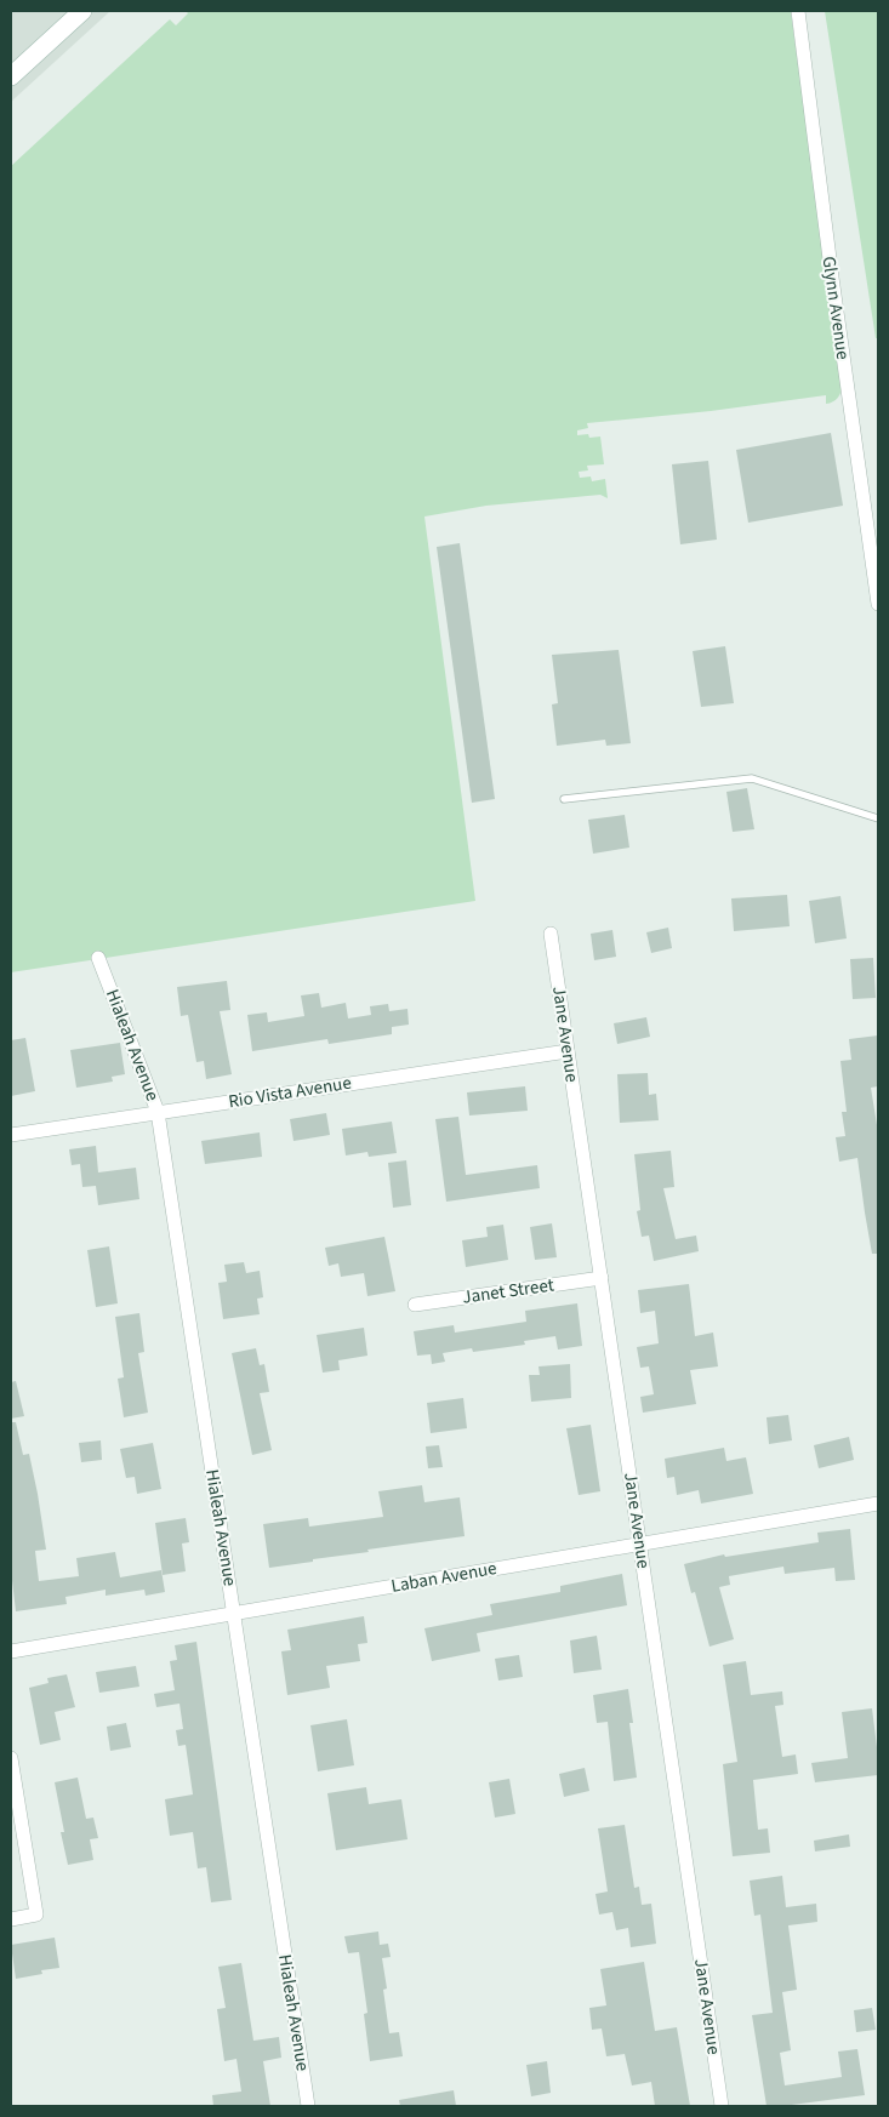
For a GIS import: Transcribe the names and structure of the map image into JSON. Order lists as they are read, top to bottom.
{
  "streets": {
    "street": [
      "Glynn Avenue",
      "Jane Avenue",
      "Hialeah Avenue",
      "Rio Vista Avenue",
      "Janet Street",
      "Laban Avenue"
    ]
  },
  "crossings": [
    ["Jane Avenue", "Rio Vista Avenue"],
    ["Jane Avenue", "Janet Street"],
    ["Jane Avenue", "Laban Avenue"],
    ["Hialeah Avenue", "Rio Vista Avenue"],
    ["Hialeah Avenue", "Laban Avenue"]
  ]
}
